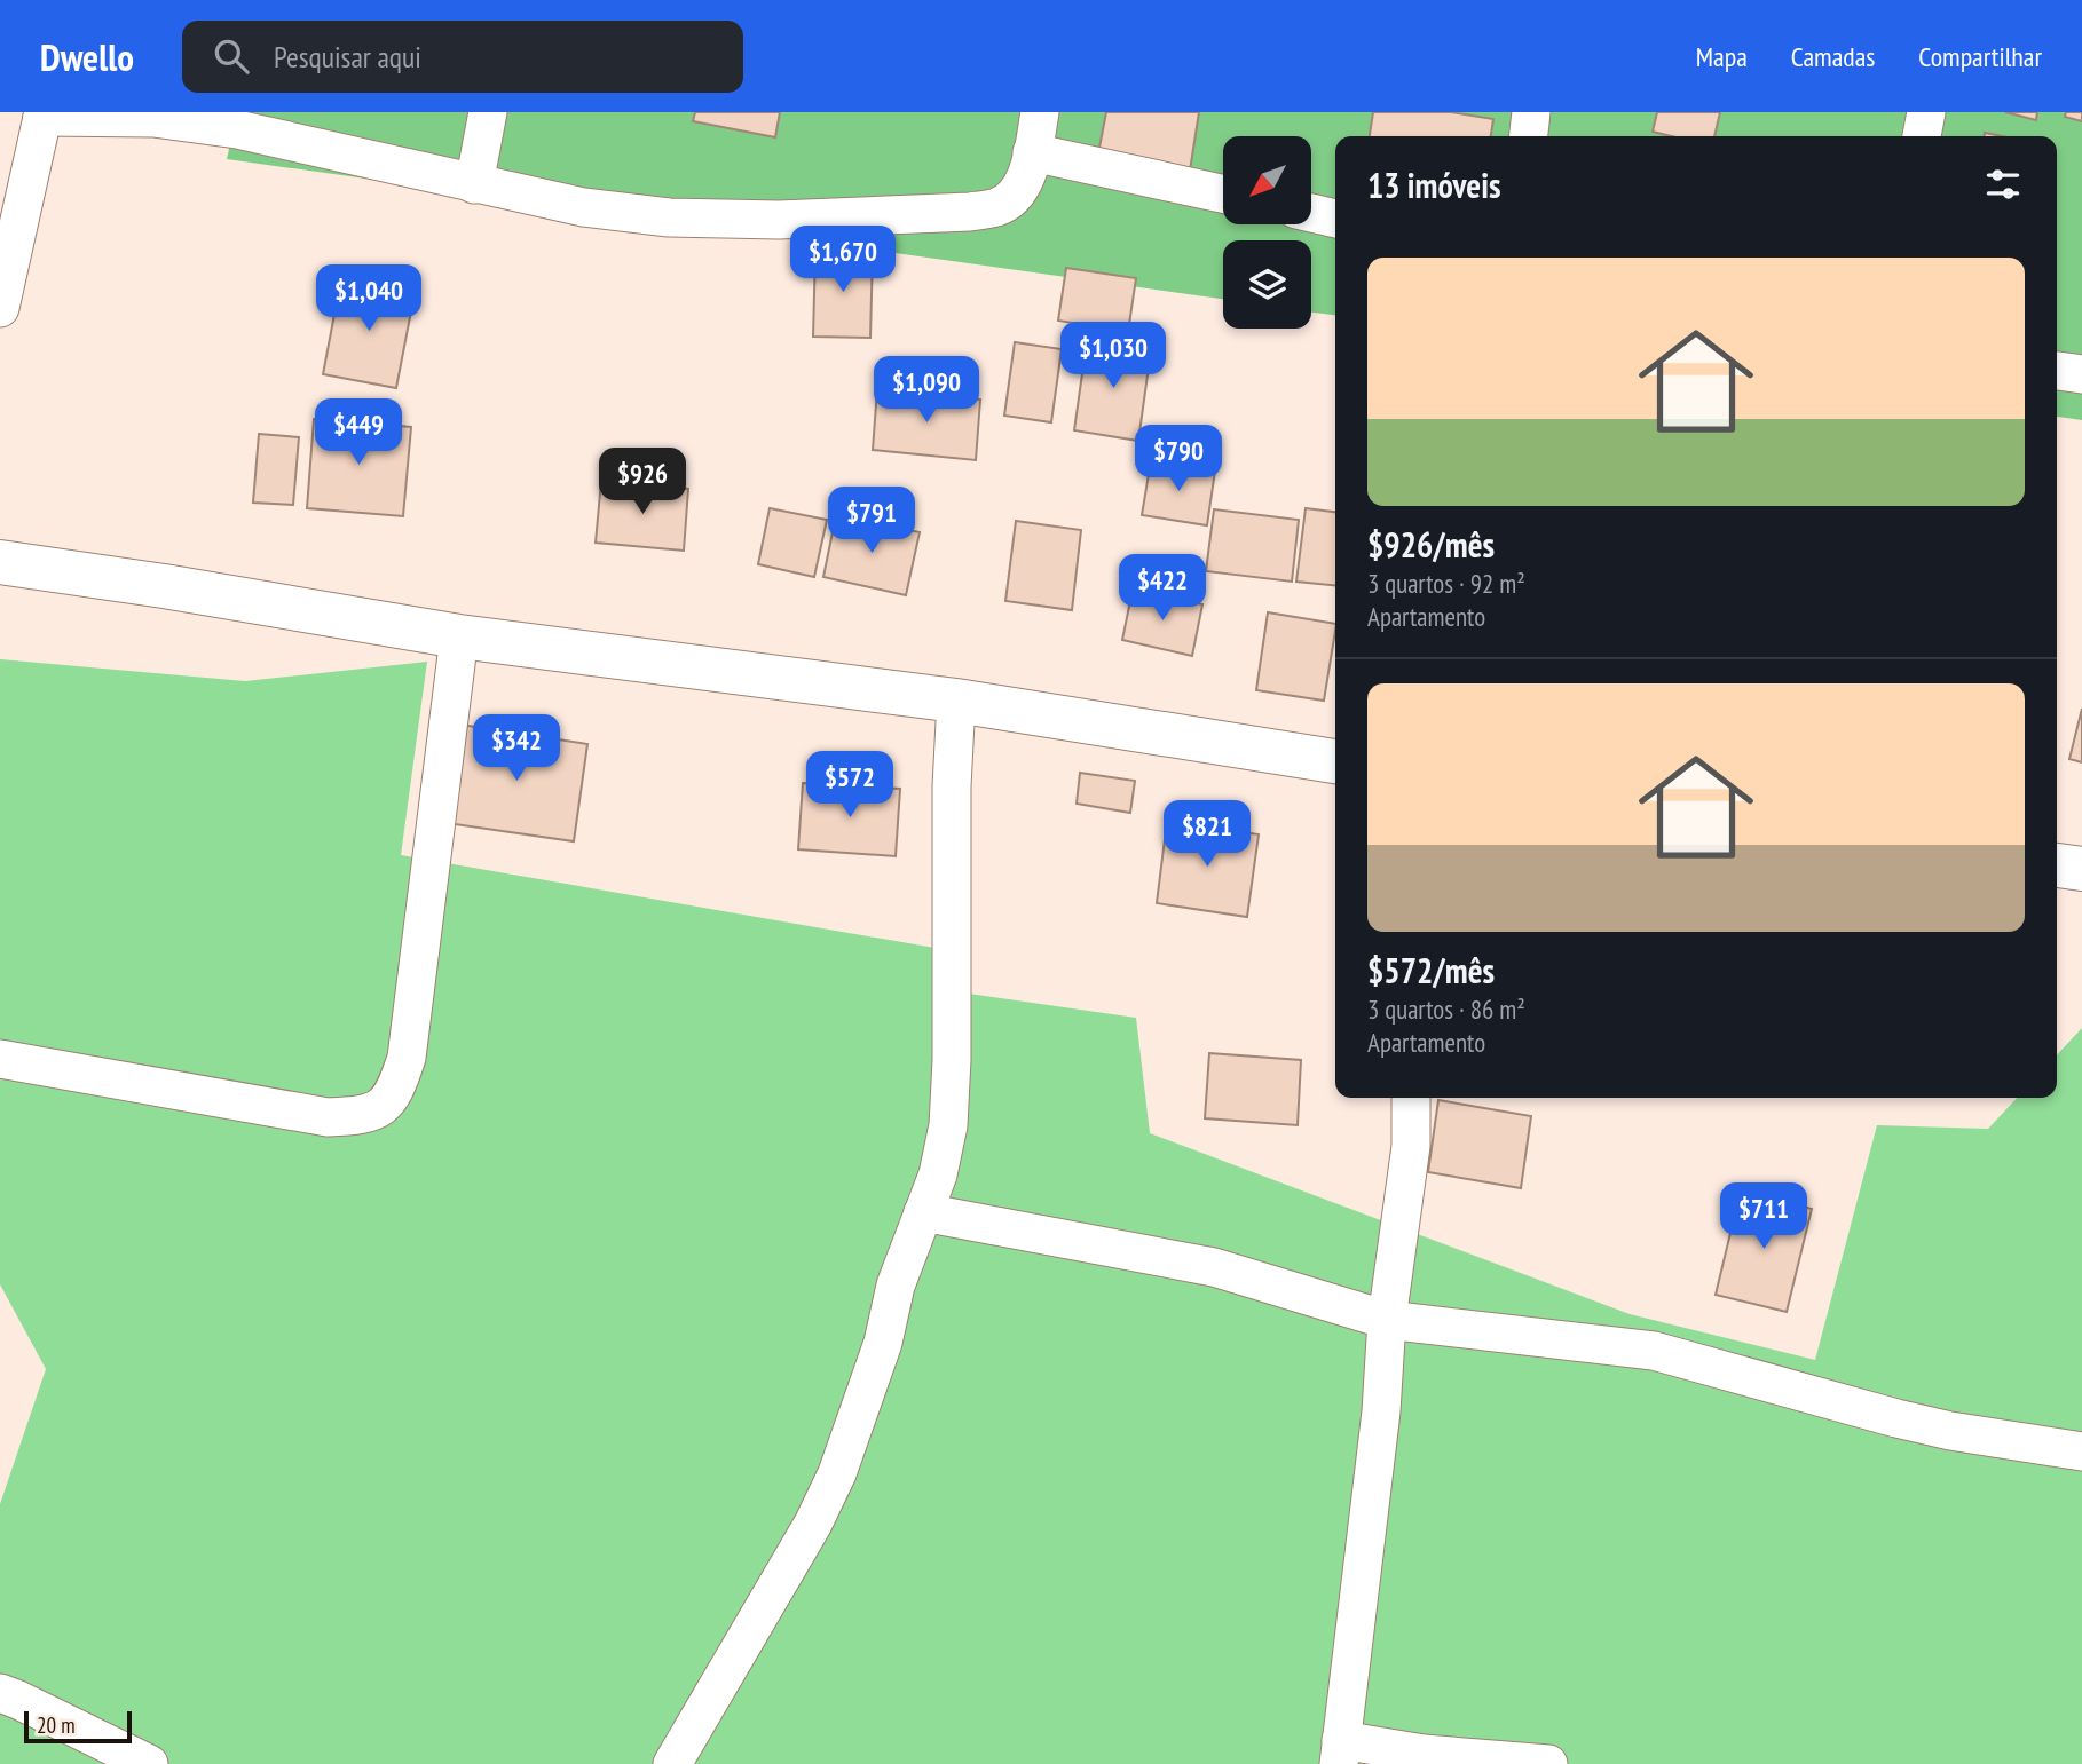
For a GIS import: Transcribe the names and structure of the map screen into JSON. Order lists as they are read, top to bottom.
{
  "scale_bar": "20 m",
  "north": "bottom left",
  "page": {
    "header": "Dwello",
    "search": "Pesquisar aqui",
    "nav": ["Mapa", "Camadas", "Compartilhar"],
    "heading": "13 imóveis",
    "price": [
      "$1,670",
      "$1,040",
      "$1,030",
      "$1,090",
      "$449",
      "$790",
      "$926",
      "$791",
      "$422",
      "$342",
      "$572",
      "$821",
      "$711"
    ],
    "list": [
      {
        "name": "$926/mês",
        "note": "3 quartos · 92 m² · Apartamento"
      },
      {
        "name": "$572/mês",
        "note": "3 quartos · 86 m² · Apartamento"
      }
    ],
    "scale": "20 m"
  }
}
